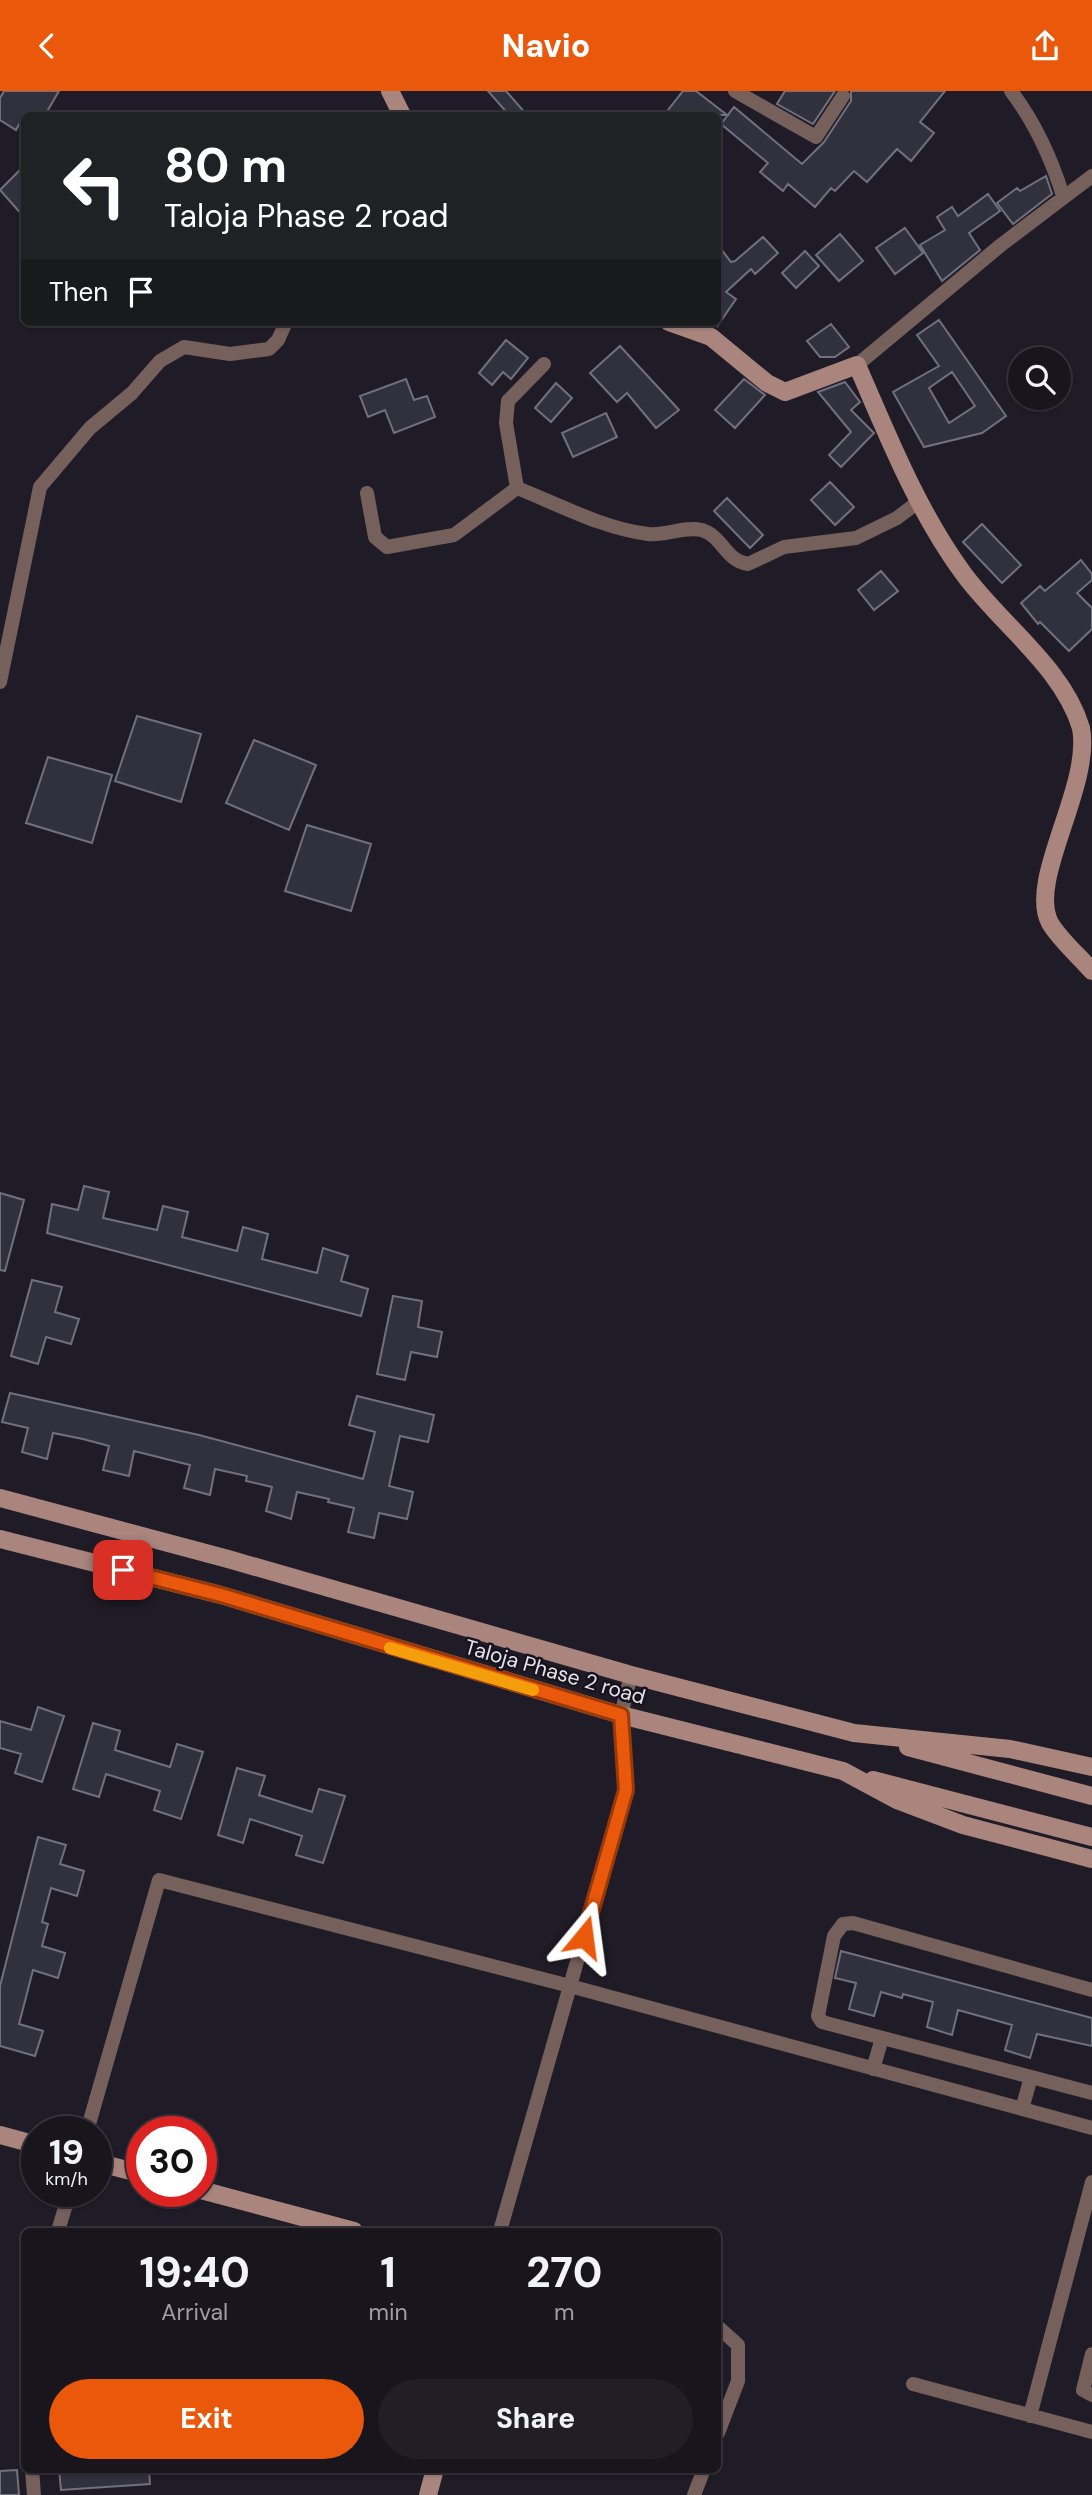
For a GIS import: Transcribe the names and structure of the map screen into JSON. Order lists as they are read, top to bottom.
{
  "streets": {
    "street": ["Taloja Phase 2 road"]
  },
  "page": {
    "header": "Navio",
    "turn": ["80 m", "Taloja Phase 2 road"],
    "then": "Then",
    "speed": "19 km/h",
    "limit": "30",
    "eta": [
      "19:40",
      "Arrival",
      "1",
      "min",
      "270",
      "m"
    ],
    "buttons": ["Exit", "Share"]
  }
}
